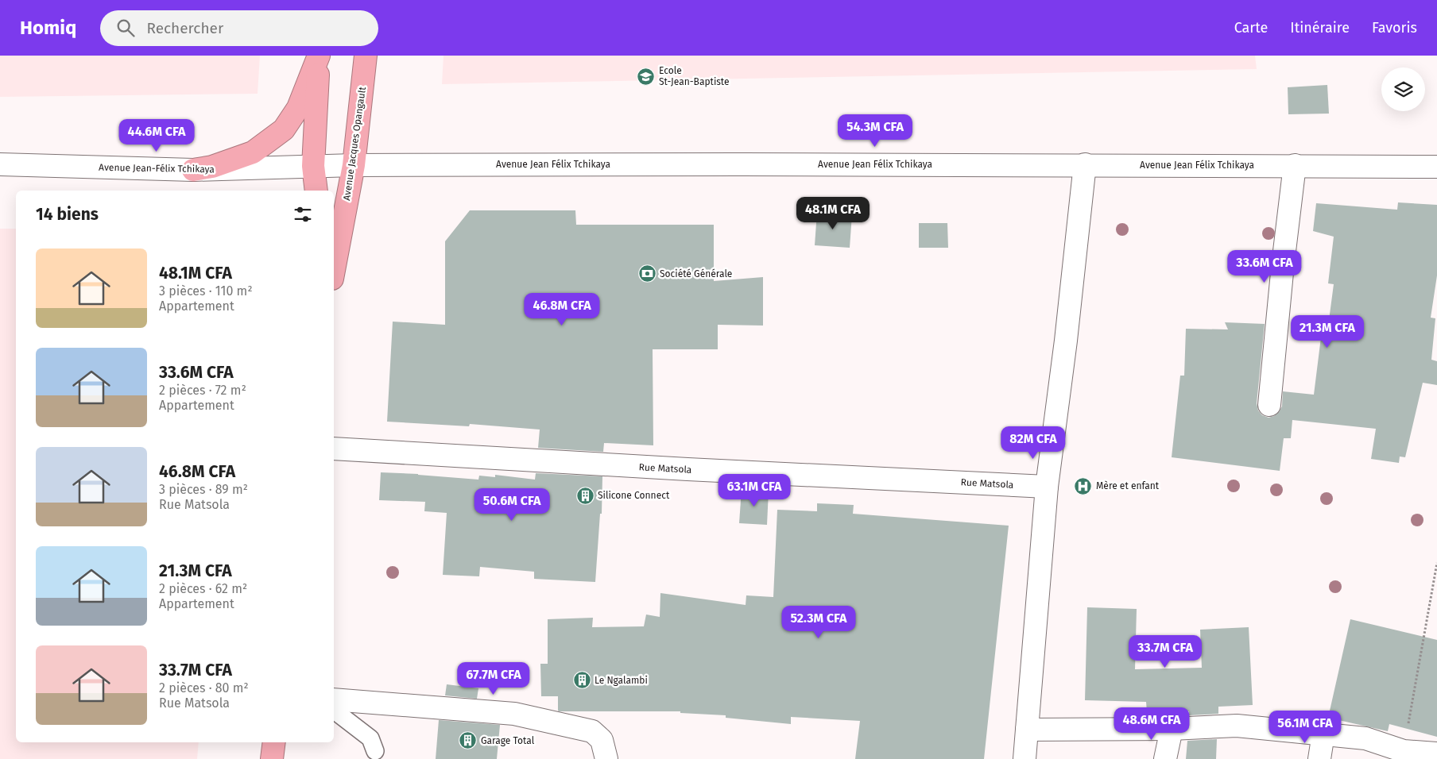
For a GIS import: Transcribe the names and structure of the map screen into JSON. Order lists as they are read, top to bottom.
{
  "streets": {
    "highway": ["Avenue Jacques Opangault"],
    "street": ["Avenue Jean Félix Tchikaya", "Avenue Jean-Félix Tchikaya", "Rue Matsola"]
  },
  "crossings": [
    ["Avenue Jacques Opangault", "Avenue Jean Félix Tchikaya"],
    ["Avenue Jean Félix Tchikaya", "Avenue Jean-Félix Tchikaya"]
  ],
  "places": {
    "school or university": ["Ecole St-Jean-Baptiste"],
    "bank": ["Société Générale"],
    "hospital": ["Mère et enfant"],
    "building": ["Silicone Connect", "Le Ngalambi", "Garage Total"]
  },
  "page": {
    "header": "Homiq",
    "search": "Rechercher",
    "nav": ["Carte", "Itinéraire", "Favoris"],
    "price": [
      "54.3M CFA",
      "44.6M CFA",
      "48.1M CFA",
      "33.6M CFA",
      "46.8M CFA",
      "21.3M CFA",
      "82M CFA",
      "63.1M CFA",
      "50.6M CFA",
      "52.3M CFA",
      "33.7M CFA",
      "67.7M CFA",
      "48.6M CFA",
      "56.1M CFA"
    ],
    "heading": "14 biens",
    "list": [
      {
        "name": "48.1M CFA",
        "note": "3 pièces · 110 m² · Appartement"
      },
      {
        "name": "33.6M CFA",
        "note": "2 pièces · 72 m² · Appartement"
      },
      {
        "name": "46.8M CFA",
        "note": "3 pièces · 89 m² · Rue Matsola"
      },
      {
        "name": "21.3M CFA",
        "note": "2 pièces · 62 m² · Appartement"
      },
      {
        "name": "33.7M CFA",
        "note": "2 pièces · 80 m² · Rue Matsola"
      }
    ]
  }
}
